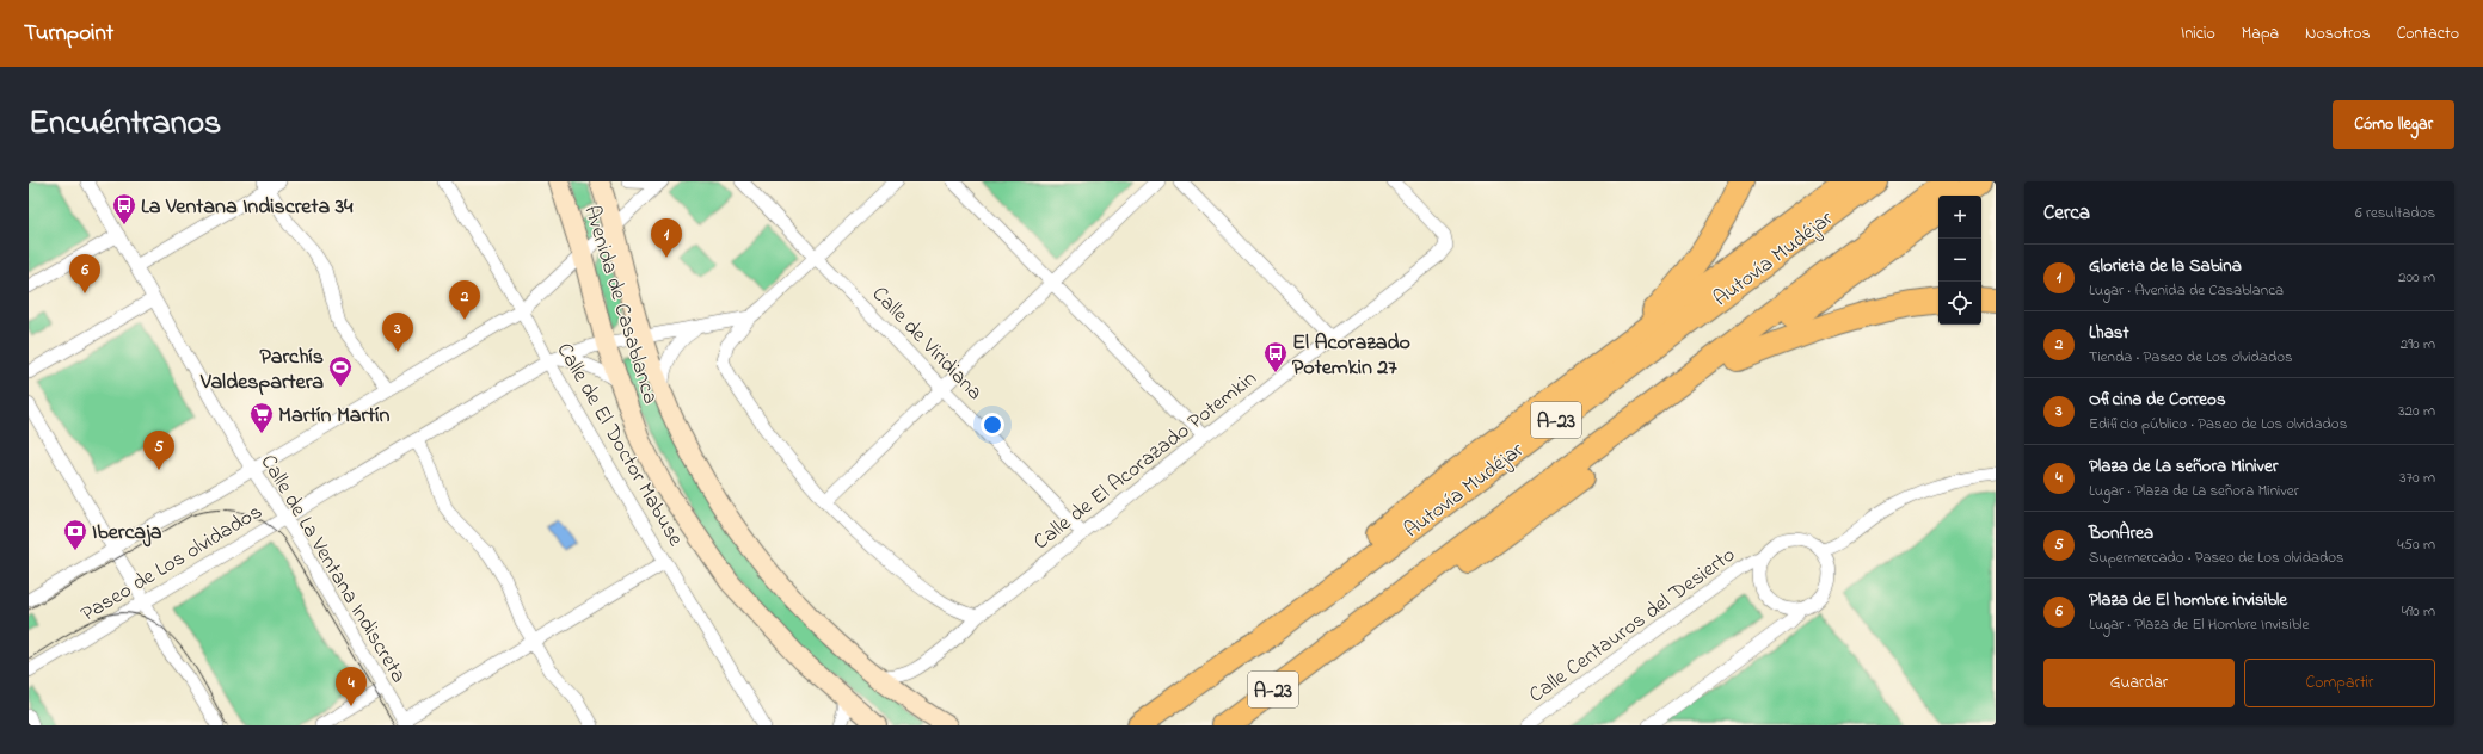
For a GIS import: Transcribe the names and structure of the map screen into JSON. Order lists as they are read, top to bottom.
{
  "streets": {
    "highway": ["Autovía Mudéjar", "A-23"],
    "main road": ["Avenida de Casablanca"],
    "street": [
      "Calle de Viridiana",
      "Calle de El Doctor Mabuse",
      "Calle de El Acorazado Potemkin",
      "Paseo de Los olvidados",
      "Calle de La Ventana Indiscreta",
      "Calle Centauros del Desierto"
    ]
  },
  "crossings": [
    ["Avenida de Casablanca", "Calle de El Acorazado Potemkin"],
    ["Avenida de Casablanca", "Paseo de Los olvidados"],
    ["Calle de Viridiana", "Calle de El Acorazado Potemkin"],
    ["Calle de El Doctor Mabuse", "Paseo de Los olvidados"],
    ["Paseo de Los olvidados", "Calle de La Ventana Indiscreta"]
  ],
  "places": {
    "bus stop": ["La Ventana Indiscreta 34", "El Acorazado Potemkin 27"],
    "sports": ["Parchís Valdespartera"],
    "supermarket": ["Martín Martín"],
    "bank": ["Ibercaja"]
  },
  "page": {
    "header": "Turnpoint",
    "nav": [
      "Inicio",
      "Mapa",
      "Nosotros",
      "Contacto"
    ],
    "title": "Encuéntranos",
    "buttons": [
      "Cómo llegar",
      ["Guardar", "Compartir"]
    ],
    "heading": ["Cerca", "6 resultados"],
    "map_buttons": ["+", "−"],
    "pins": [
      "1",
      "6",
      "2",
      "3",
      "5",
      "4"
    ],
    "list": [
      {
        "mark": "1",
        "name": "Glorieta de la Sabina",
        "note": "Lugar · Avenida de Casablanca",
        "value": "200 m"
      },
      {
        "mark": "2",
        "name": "Lhast",
        "note": "Tienda · Paseo de Los olvidados",
        "value": "290 m"
      },
      {
        "mark": "3",
        "name": "Oficina de Correos",
        "note": "Edificio público · Paseo de Los olvidados",
        "value": "320 m"
      },
      {
        "mark": "4",
        "name": "Plaza de La señora Miniver",
        "note": "Lugar · Plaza de La señora Miniver",
        "value": "370 m"
      },
      {
        "mark": "5",
        "name": "BonÀrea",
        "note": "Supermercado · Paseo de Los olvidados",
        "value": "450 m"
      },
      {
        "mark": "6",
        "name": "Plaza de El hombre invisible",
        "note": "Lugar · Plaza de El Hombre Invisible",
        "value": "490 m"
      }
    ]
  }
}
